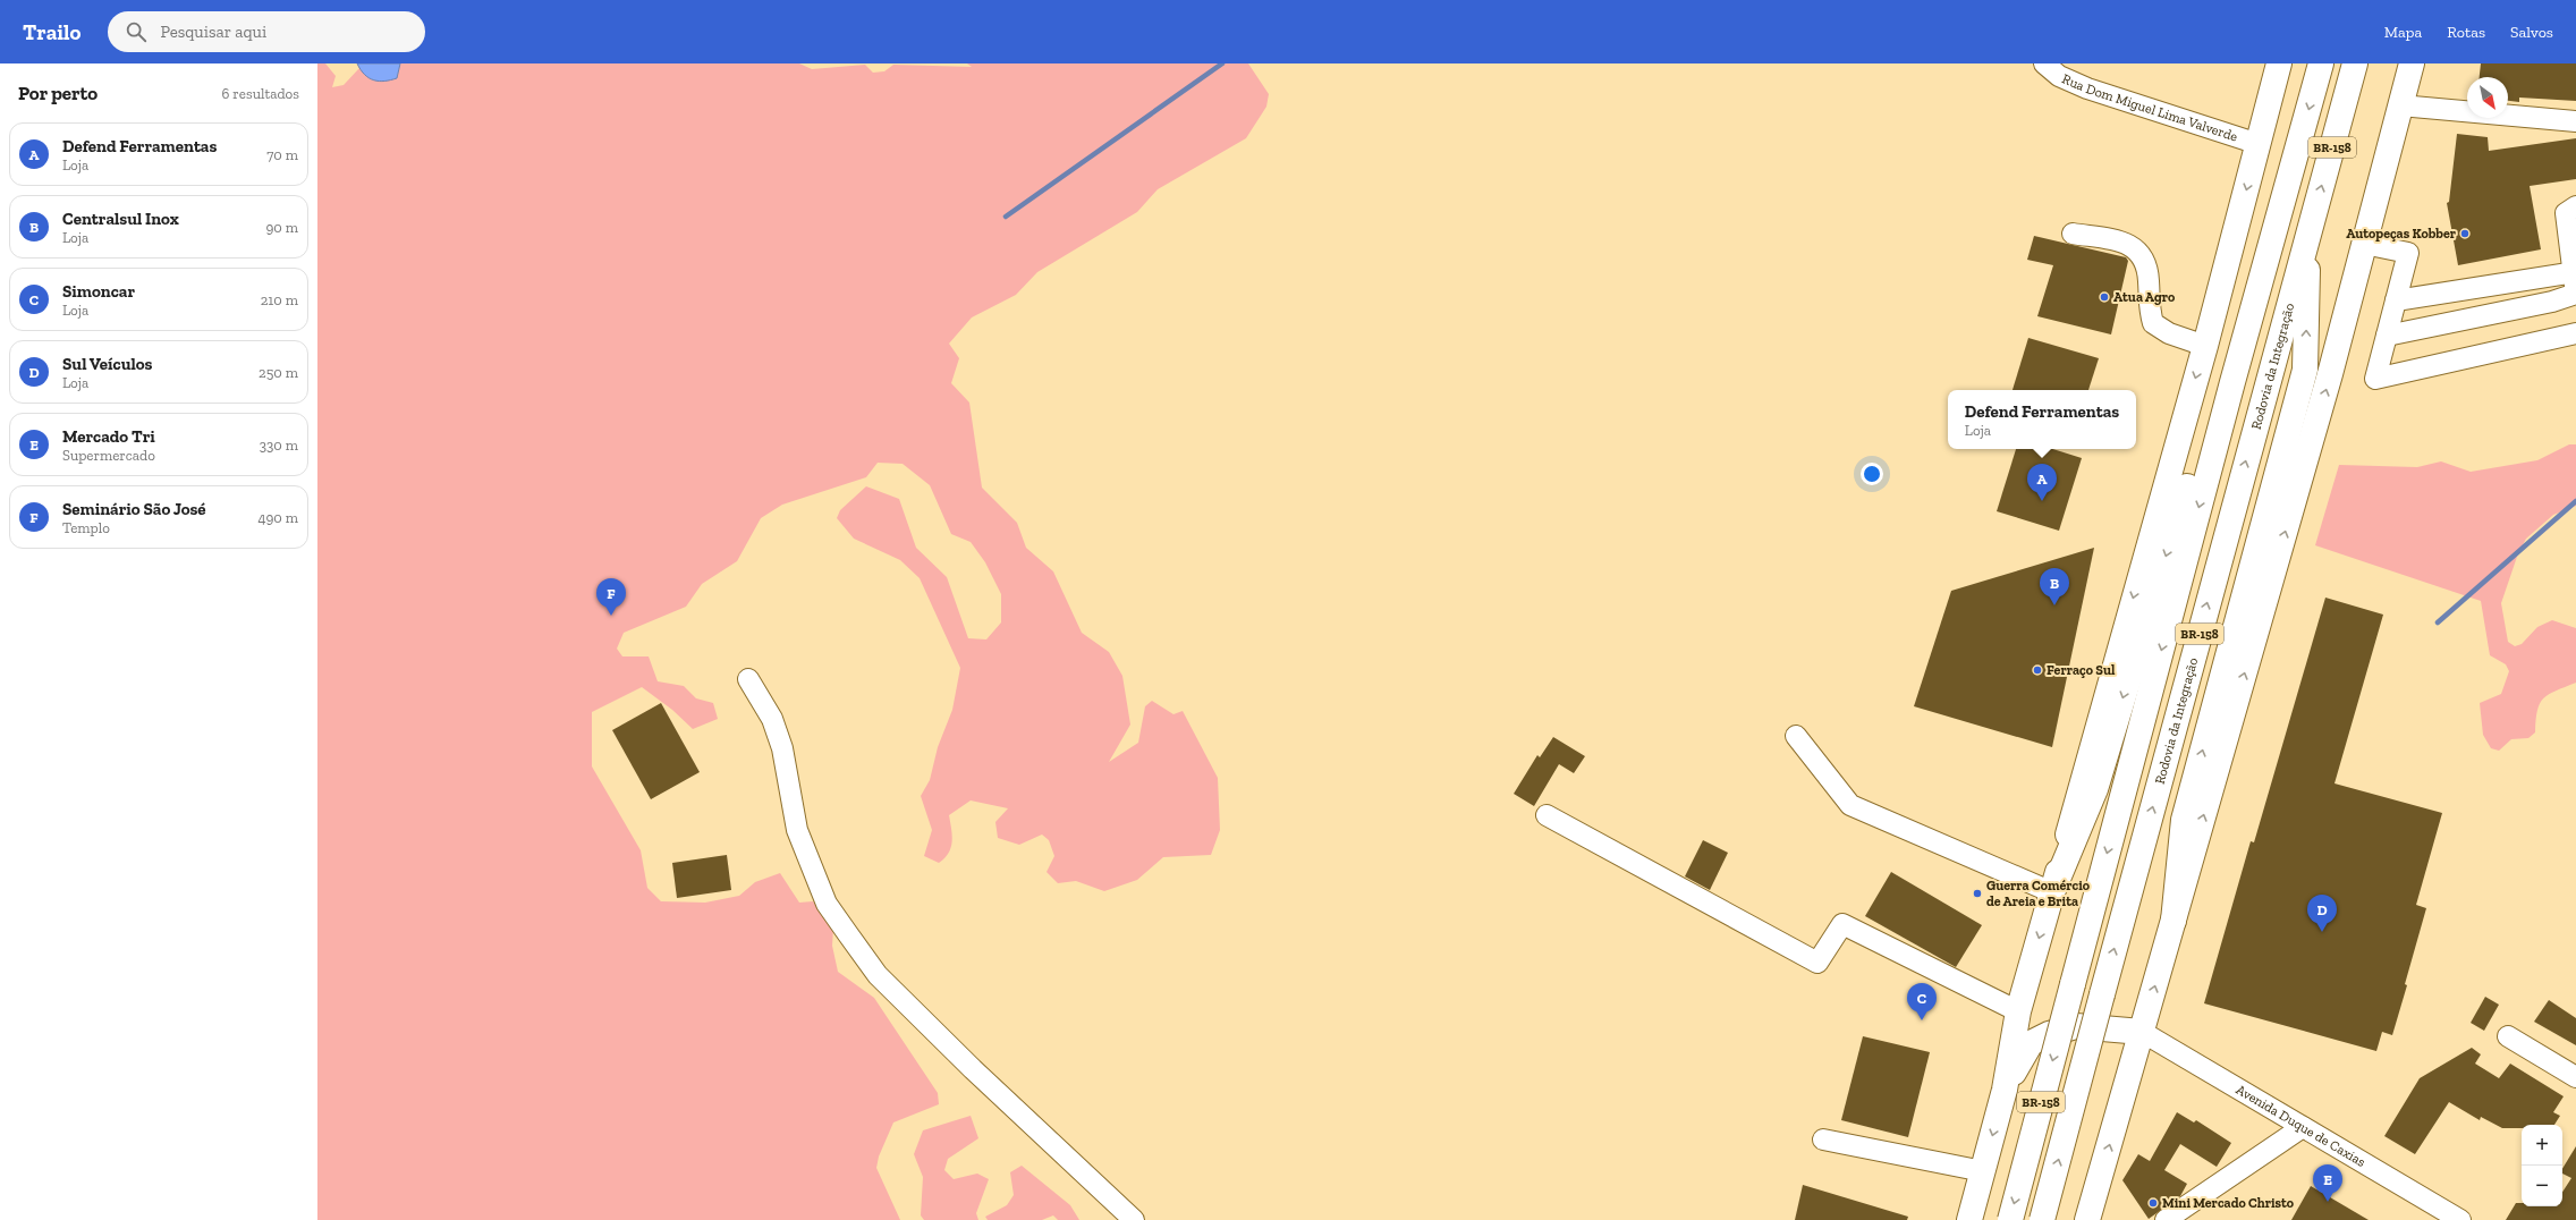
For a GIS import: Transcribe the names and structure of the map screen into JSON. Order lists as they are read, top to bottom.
{
  "streets": {
    "main road": ["BR-158", "Rodovia da Integração"],
    "street": ["Rua Dom Miguel Lima Valverde", "Avenida Duque de Caxias"]
  },
  "crossings": [
    ["Rua Dom Miguel Lima Valverde", "BR-158"],
    ["BR-158", "Rodovia da Integração"],
    ["BR-158", "Avenida Duque de Caxias"]
  ],
  "places": [
    "Autopeças Kobber",
    "Atua Agro",
    "Ferraço Sul",
    "Guerra Comércio de Areia e Brita",
    "Mini Mercado Christo"
  ],
  "north": "bottom right",
  "page": {
    "header": "Trailo",
    "search": "Pesquisar aqui",
    "nav": ["Mapa", "Rotas", "Salvos"],
    "heading": ["Por perto", "6 resultados"],
    "list": [
      {
        "mark": "A",
        "name": "Defend Ferramentas",
        "note": "Loja",
        "value": "70 m"
      },
      {
        "mark": "B",
        "name": "Centralsul Inox",
        "note": "Loja",
        "value": "90 m"
      },
      {
        "mark": "C",
        "name": "Simoncar",
        "note": "Loja",
        "value": "210 m"
      },
      {
        "mark": "D",
        "name": "Sul Veículos",
        "note": "Loja",
        "value": "250 m"
      },
      {
        "mark": "E",
        "name": "Mercado Tri",
        "note": "Supermercado",
        "value": "330 m"
      },
      {
        "mark": "F",
        "name": "Seminário São José",
        "note": "Templo",
        "value": "490 m"
      }
    ],
    "popup": ["Defend Ferramentas", "Loja"],
    "pins": [
      "A",
      "B",
      "F",
      "D",
      "C",
      "E"
    ],
    "map_buttons": ["+", "−"]
  }
}
